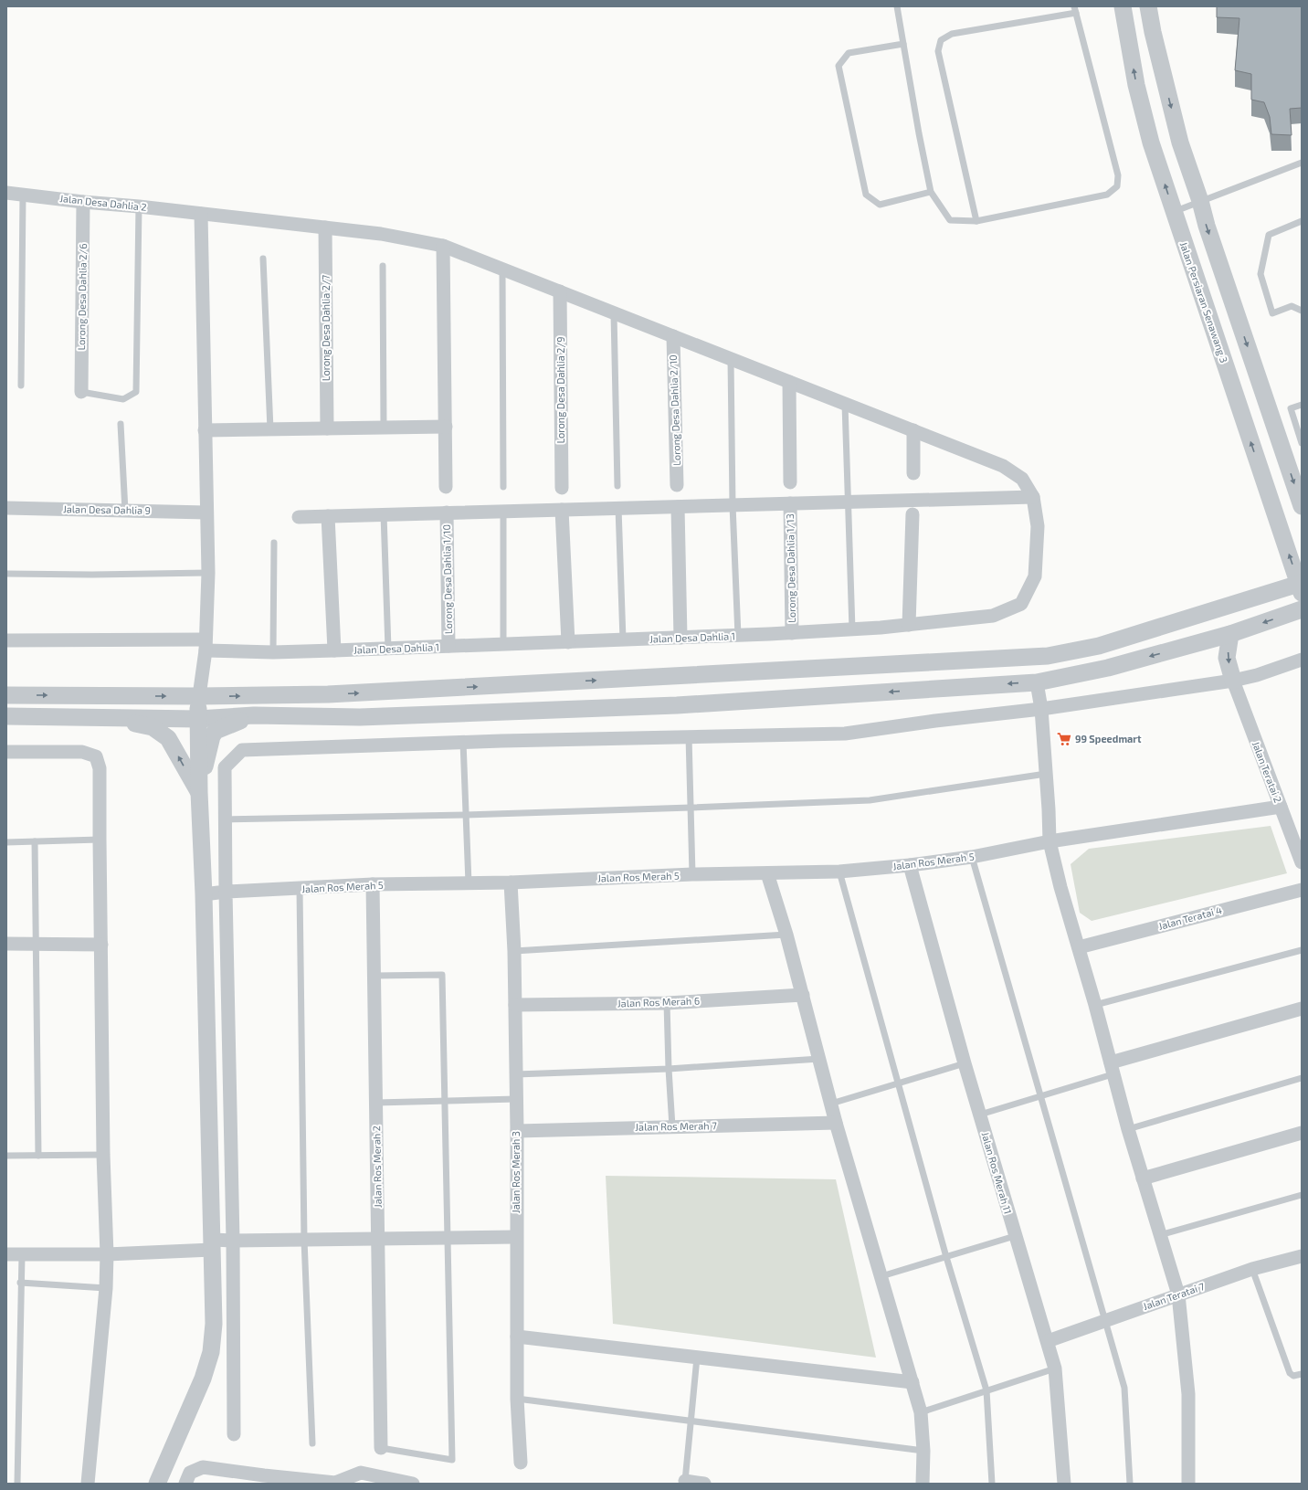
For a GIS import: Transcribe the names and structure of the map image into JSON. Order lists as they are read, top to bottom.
{
  "streets": {
    "street": [
      "Jalan Desa Dahlia 2",
      "Lorong Desa Dahlia 2/6",
      "Jalan Persiaran Senawang 3",
      "Lorong Desa Dahlia 2/7",
      "Lorong Desa Dahlia 2/9",
      "Lorong Desa Dahlia 2/10",
      "Jalan Desa Dahlia 9",
      "Lorong Desa Dahlia 1/13",
      "Lorong Desa Dahlia 1/10",
      "Jalan Desa Dahlia 1",
      "Jalan Teratai 2",
      "Jalan Ros Merah 5",
      "Jalan Teratai 4",
      "Jalan Ros Merah 6",
      "Jalan Ros Merah 7",
      "Jalan Ros Merah 2",
      "Jalan Ros Merah 3",
      "Jalan Ros Merah 11",
      "Jalan Teratai 7"
    ]
  },
  "crossings": [
    ["Jalan Desa Dahlia 2", "Lorong Desa Dahlia 2/6"],
    ["Jalan Desa Dahlia 2", "Lorong Desa Dahlia 2/7"],
    ["Jalan Desa Dahlia 2", "Lorong Desa Dahlia 2/9"],
    ["Jalan Desa Dahlia 2", "Jalan Desa Dahlia 1"],
    ["Lorong Desa Dahlia 2/10", "Jalan Desa Dahlia 1"],
    ["Lorong Desa Dahlia 1/13", "Jalan Desa Dahlia 1"],
    ["Lorong Desa Dahlia 1/10", "Jalan Desa Dahlia 1"],
    ["Jalan Teratai 2", "Jalan Ros Merah 5"],
    ["Jalan Ros Merah 5", "Jalan Ros Merah 2"],
    ["Jalan Ros Merah 5", "Jalan Ros Merah 3"],
    ["Jalan Ros Merah 5", "Jalan Ros Merah 11"],
    ["Jalan Ros Merah 6", "Jalan Ros Merah 3"],
    ["Jalan Ros Merah 7", "Jalan Ros Merah 3"],
    ["Jalan Ros Merah 11", "Jalan Teratai 7"]
  ],
  "places": {
    "supermarket": ["99 Speedmart"]
  }
}
